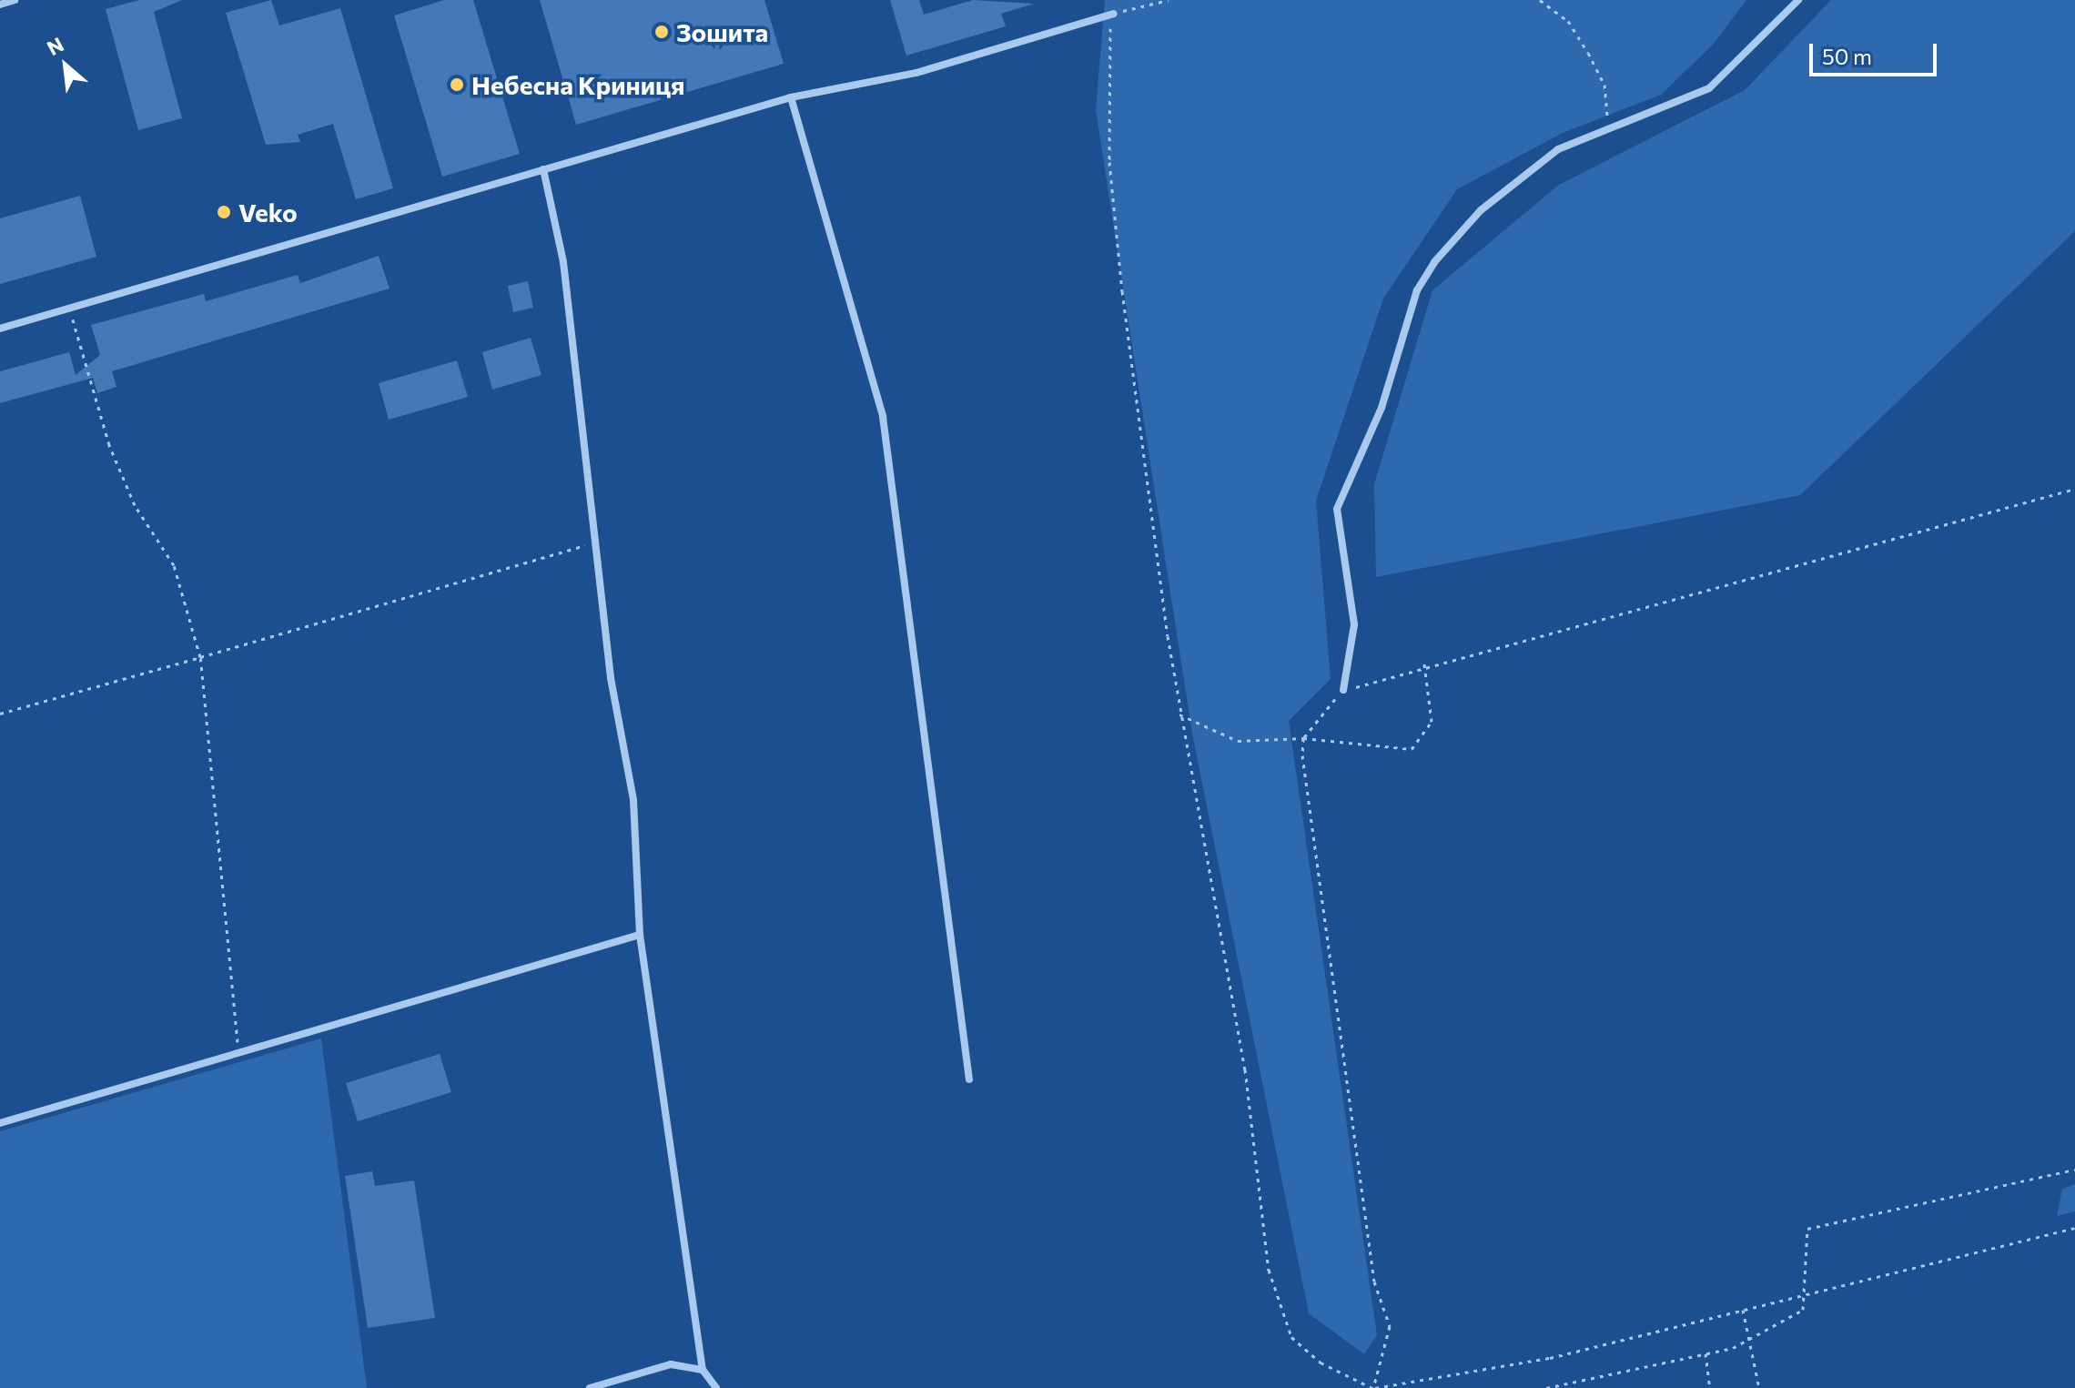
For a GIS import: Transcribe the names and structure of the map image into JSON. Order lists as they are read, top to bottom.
{
  "places": ["Зошита", "Небесна Криниця", "Veko"],
  "scale_bar": "50 m",
  "north": "top left"
}
